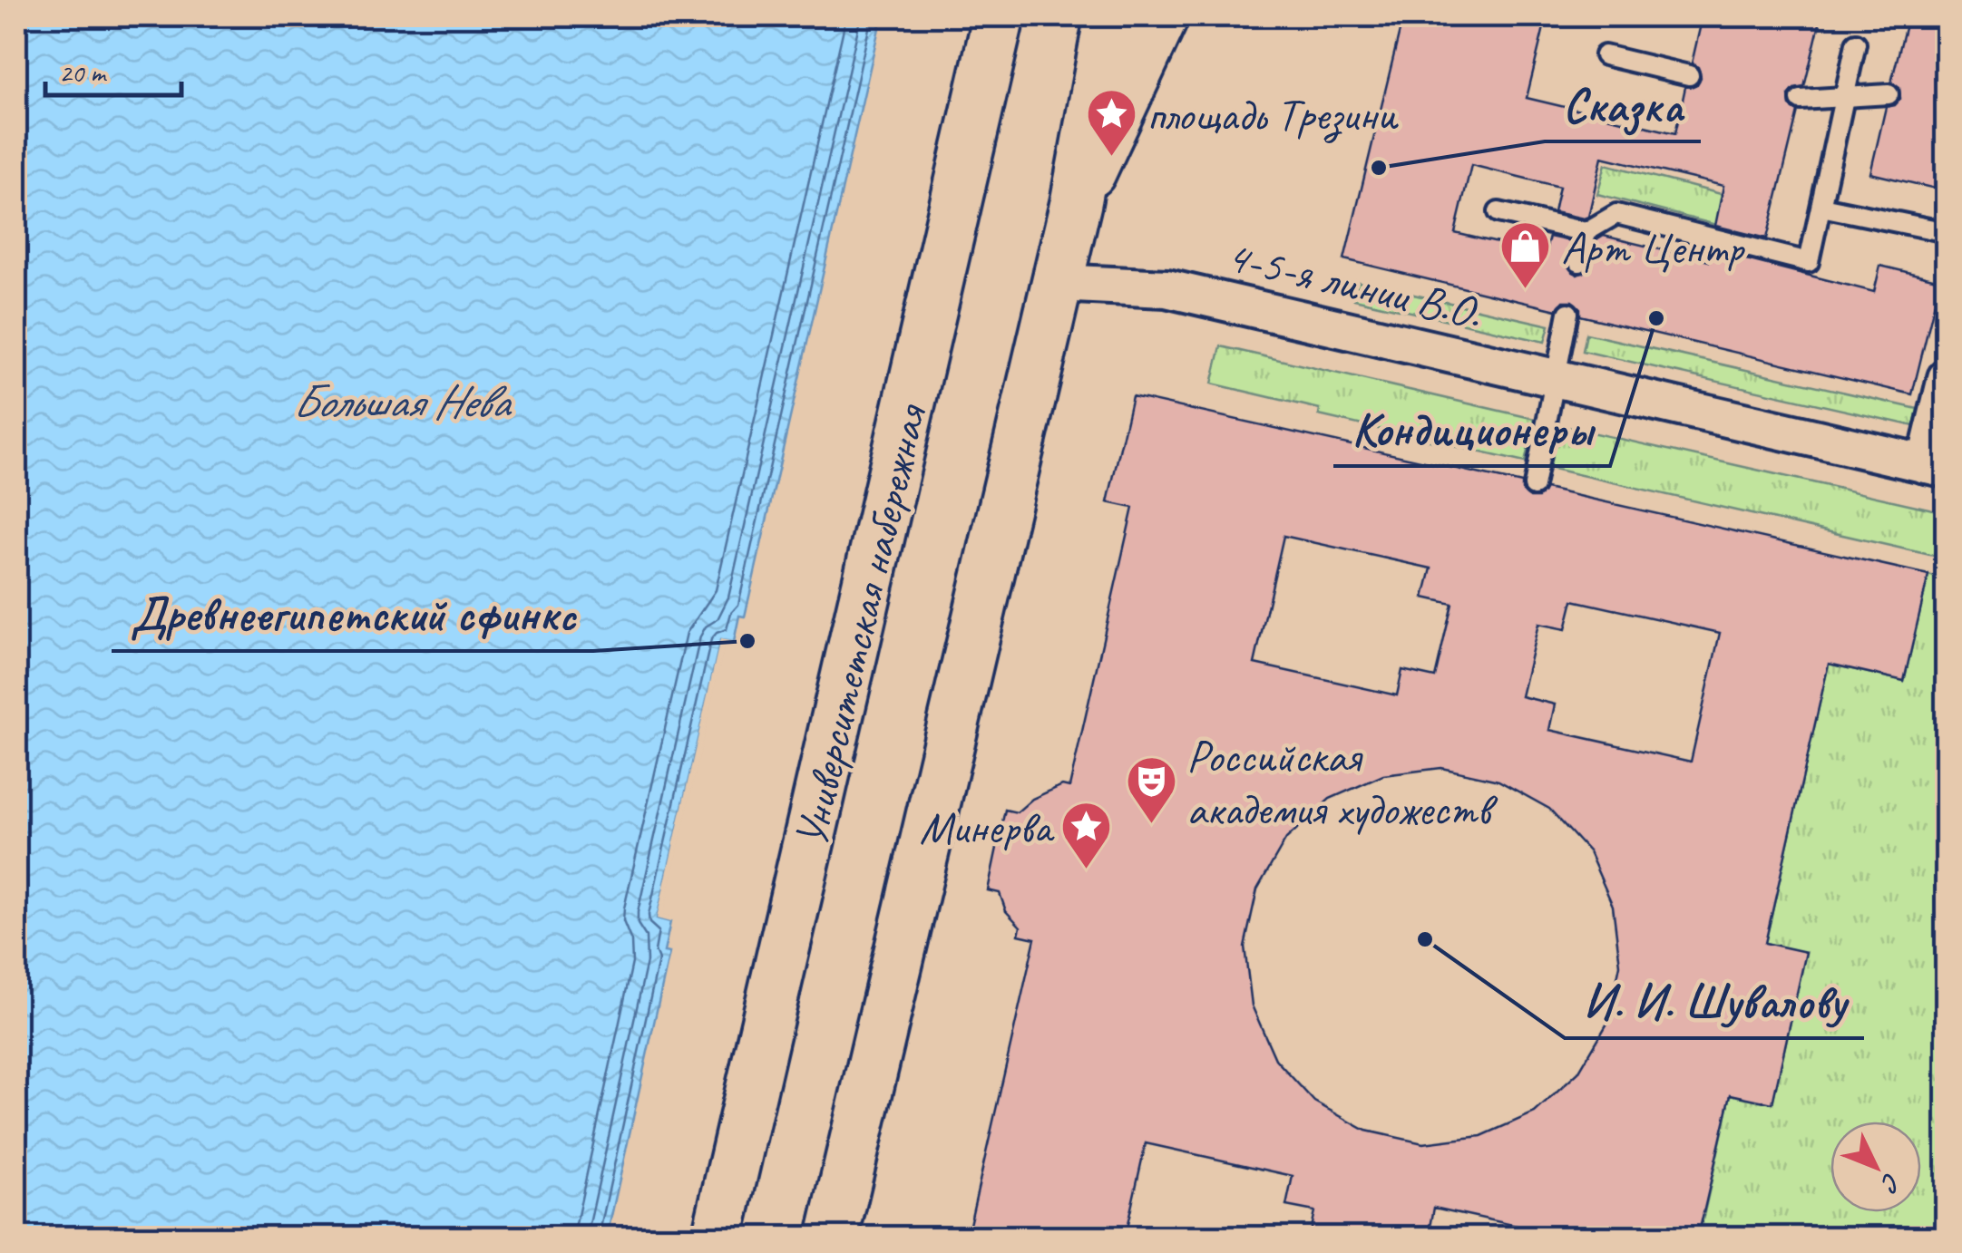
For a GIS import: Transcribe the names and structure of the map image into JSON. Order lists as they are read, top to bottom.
{
  "streets": {
    "main road": ["Университетская набережная"],
    "street": ["4-5-я линии В.О."]
  },
  "water": ["Большая Нева"],
  "places": {
    "place": ["площадь Трезини", "Минерва"],
    "other": [
      "Сказка",
      "Кондиционеры",
      "Древнеегипетский сфинкс",
      "И. И. Шувалову"
    ],
    "shop": ["Арт Центр"],
    "theatre": ["Российская академия художеств"]
  },
  "scale_bar": "20 m",
  "north": "bottom right"
}
